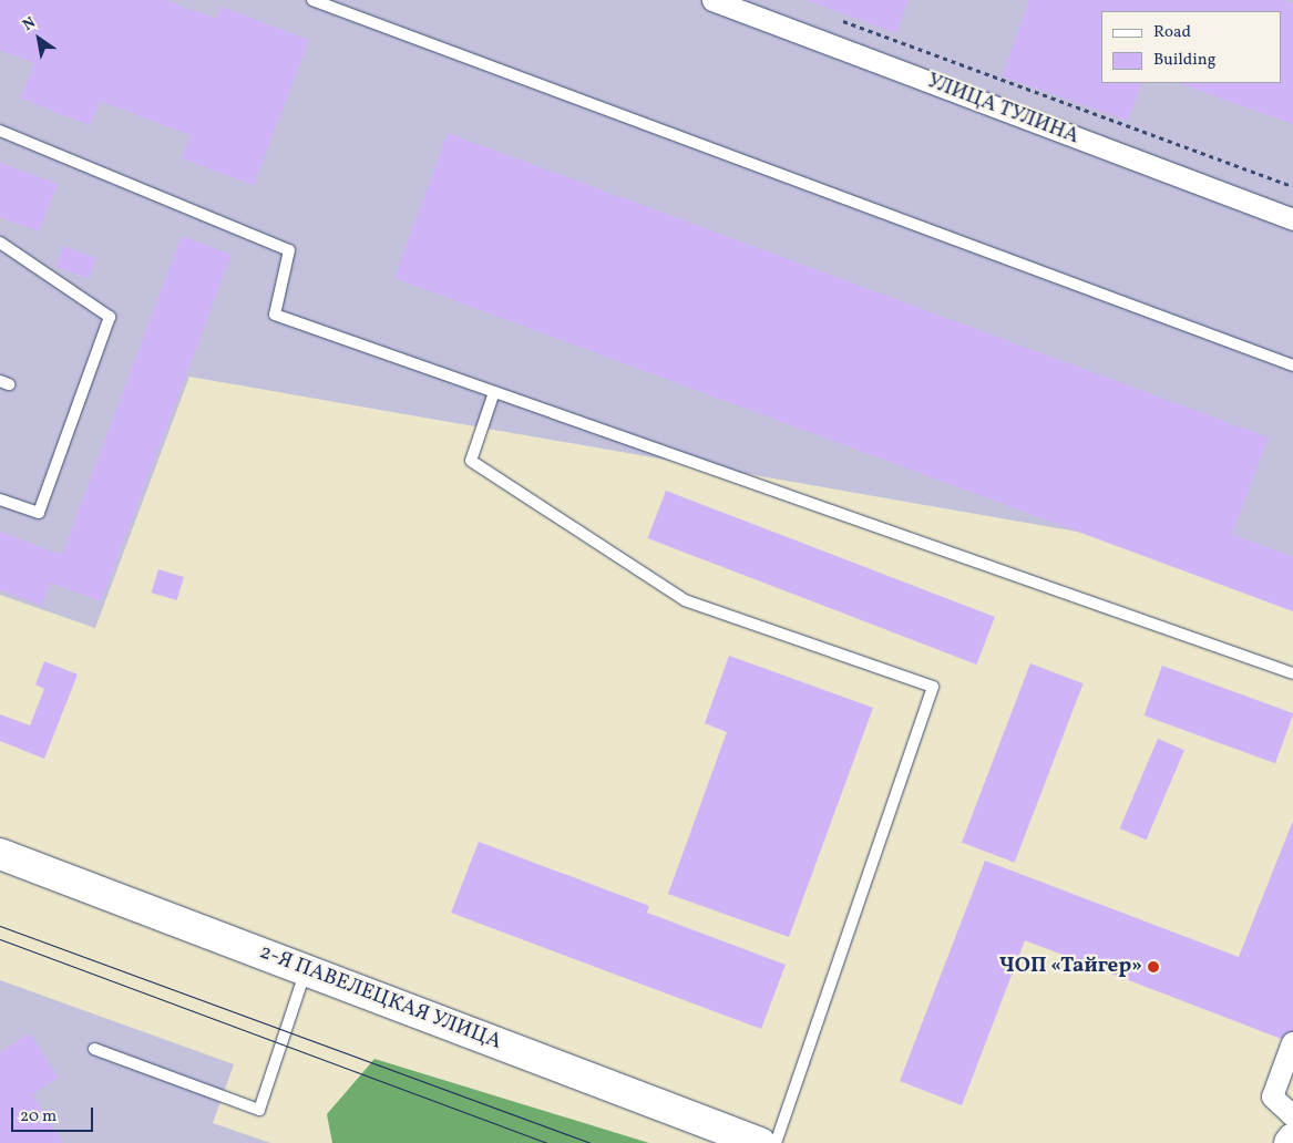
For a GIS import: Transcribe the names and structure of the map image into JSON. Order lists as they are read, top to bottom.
{
  "streets": {
    "main road": ["2-Я ПАВЕЛЕЦКАЯ УЛИЦА"],
    "street": ["УЛИЦА ТУЛИНА"]
  },
  "places": ["ЧОП «Тайгер»"],
  "legend": ["Road", "Building"],
  "scale_bar": "20 m",
  "north": "top left"
}
